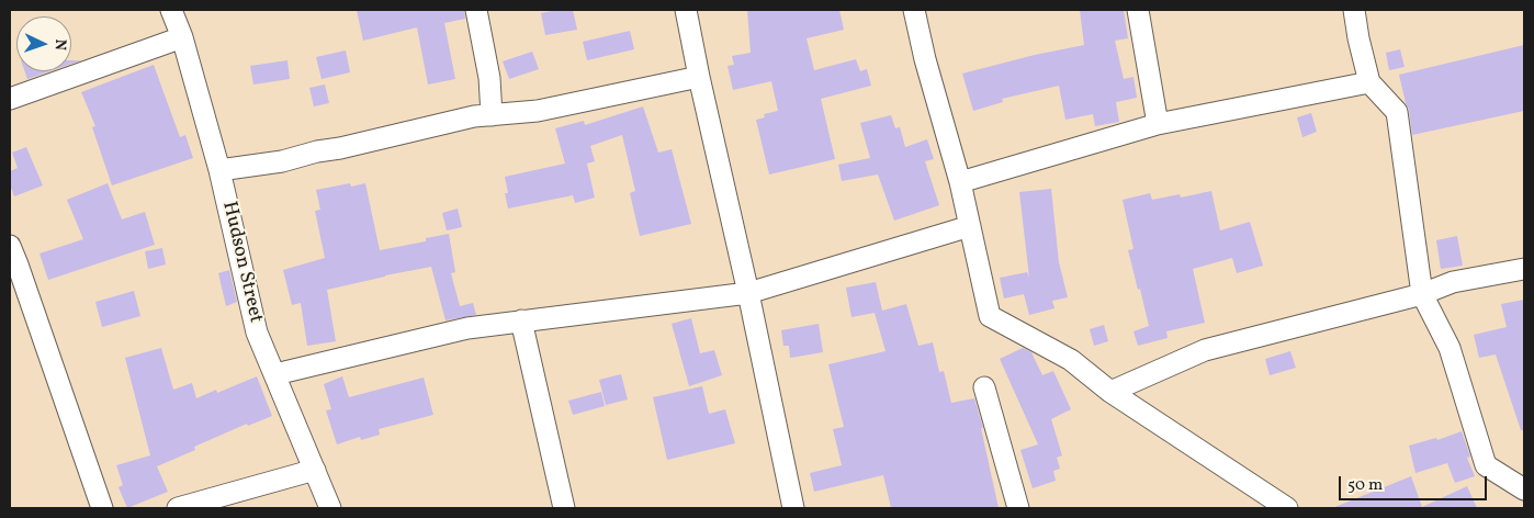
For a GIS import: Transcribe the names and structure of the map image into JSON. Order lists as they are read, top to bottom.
{
  "streets": {
    "street": ["Hudson Street"]
  },
  "scale_bar": "50 m",
  "north": "right"
}
